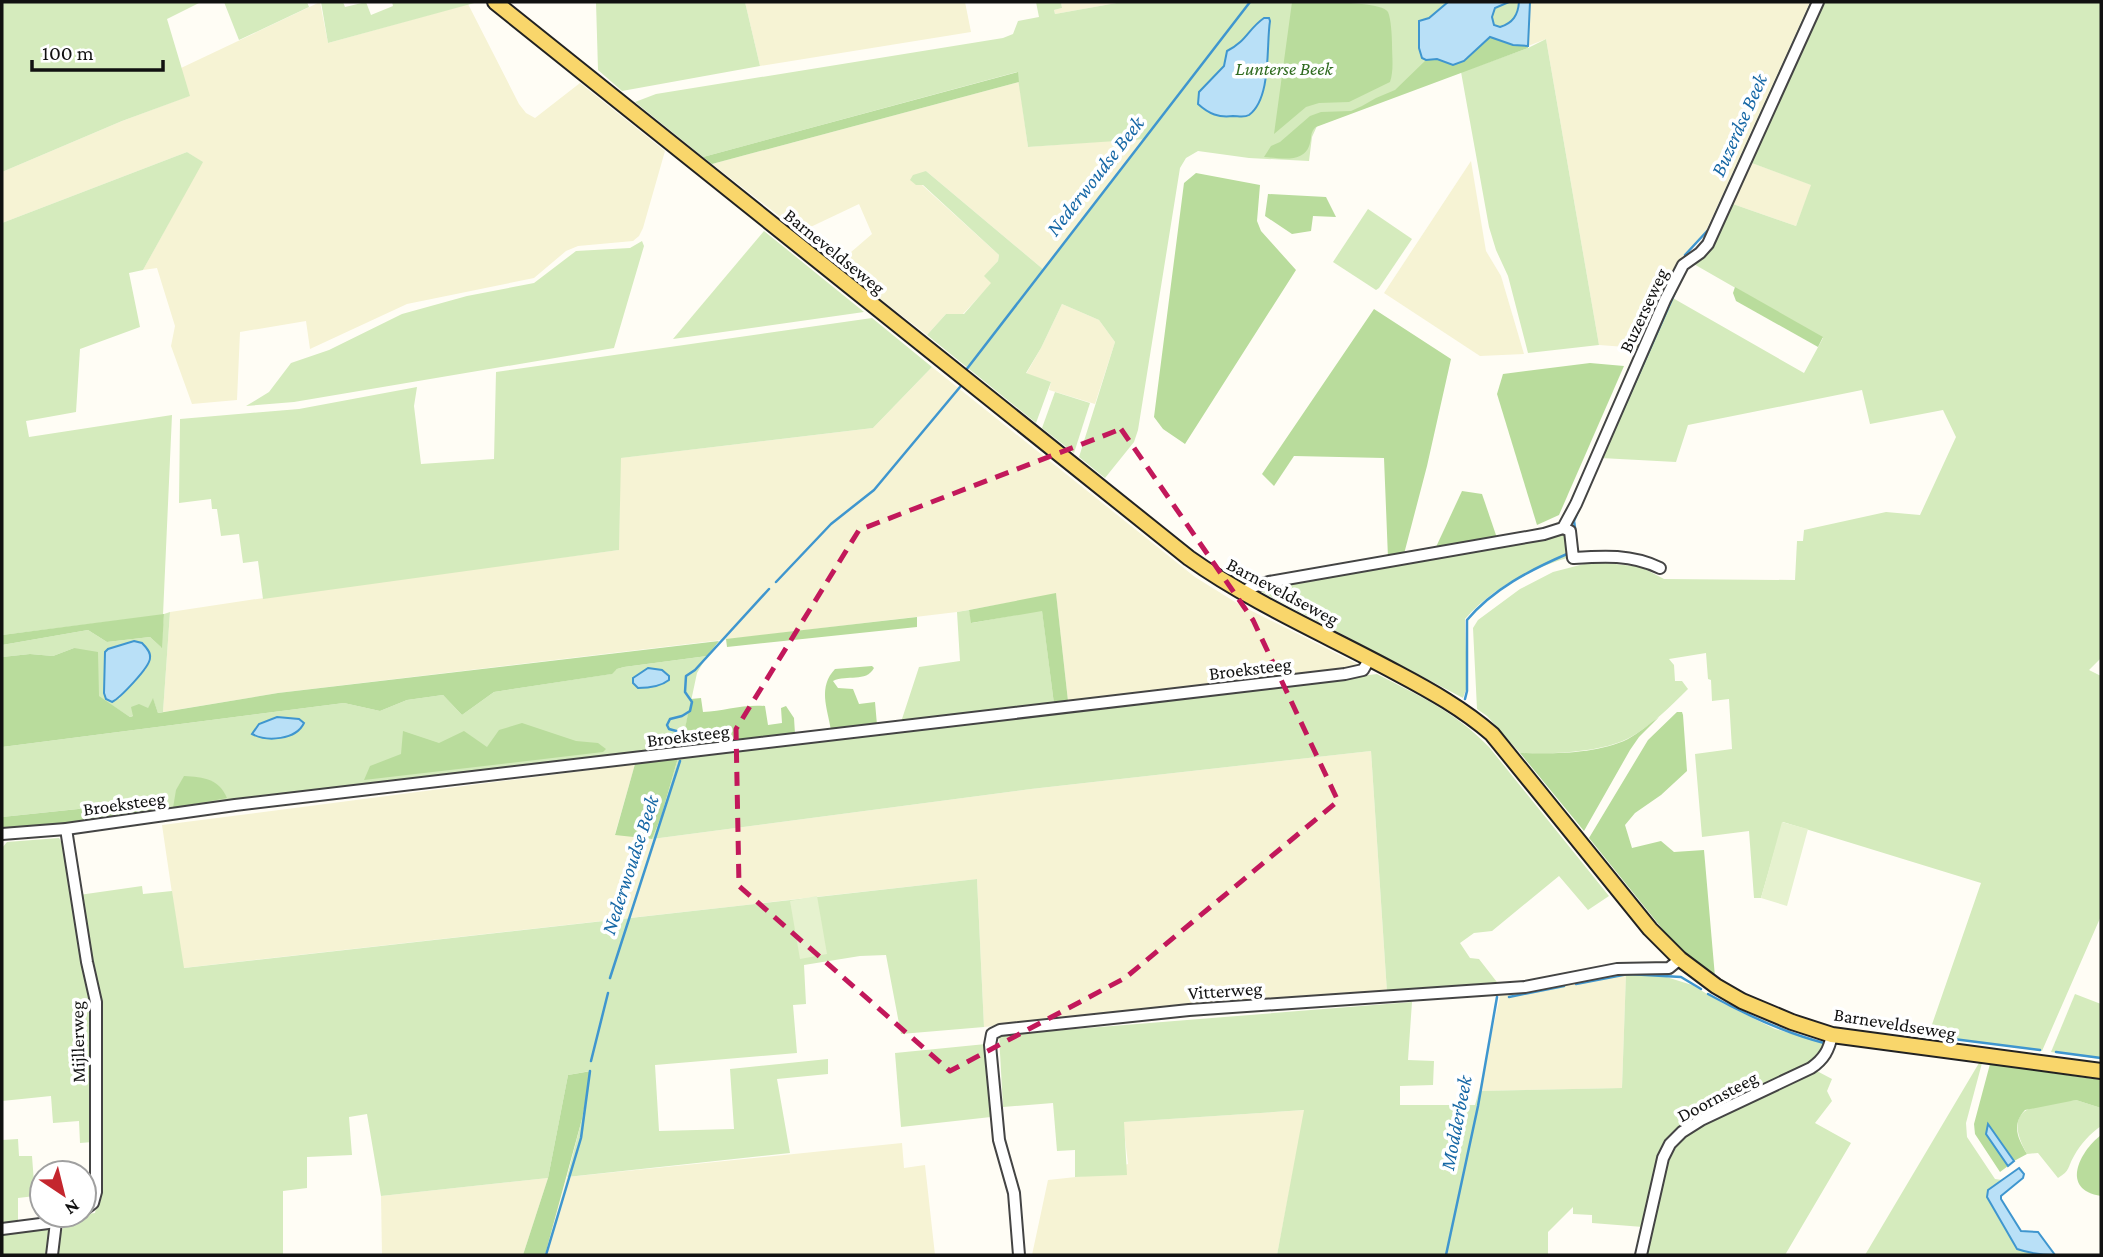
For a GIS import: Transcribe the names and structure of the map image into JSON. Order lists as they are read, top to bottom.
{
  "streets": {
    "main road": ["Barneveldseweg"],
    "street": [
      "Buzerseweg",
      "Broeksteeg",
      "Vitterweg",
      "Mijllerweg",
      "Doornsteeg"
    ]
  },
  "crossings": [
    ["Barneveldseweg", "Broeksteeg"],
    ["Barneveldseweg", "Vitterweg"],
    ["Barneveldseweg", "Doornsteeg"],
    ["Broeksteeg", "Mijllerweg"]
  ],
  "water": ["Buzerdse Beek", "Nederwoudse Beek", "Modderbeek"],
  "parks": ["Lunterse Beek"],
  "scale_bar": "100 m",
  "north": "bottom right"
}
